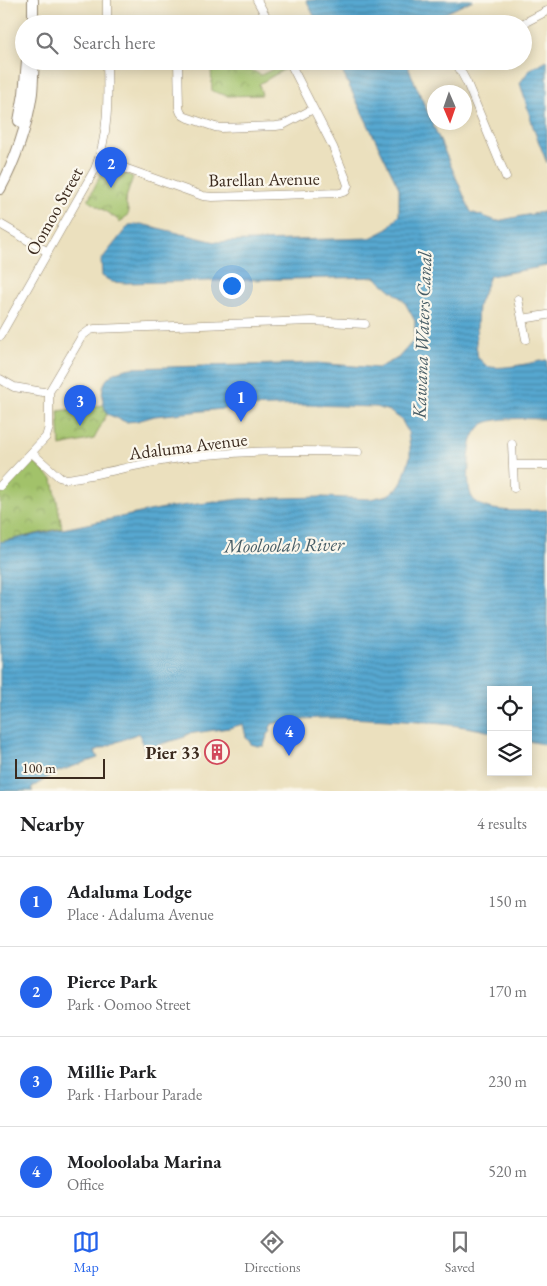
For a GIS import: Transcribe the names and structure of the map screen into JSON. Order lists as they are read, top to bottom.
{
  "streets": {
    "street": ["Barellan Avenue", "Oomoo Street", "Adaluma Avenue"]
  },
  "crossings": [
    ["Barellan Avenue", "Oomoo Street"]
  ],
  "water": ["Kawana Waters Canal", "Mooloolah River"],
  "places": {
    "building": ["Pier 33"]
  },
  "scale_bar": "100 m",
  "north": "bottom",
  "page": {
    "search": "Search here",
    "pins": [
      "2",
      "1",
      "3",
      "4"
    ],
    "scale": "100 m",
    "heading": ["Nearby", "4 results"],
    "list": [
      {
        "mark": "1",
        "name": "Adaluma Lodge",
        "note": "Place · Adaluma Avenue",
        "value": "150 m"
      },
      {
        "mark": "2",
        "name": "Pierce Park",
        "note": "Park · Oomoo Street",
        "value": "170 m"
      },
      {
        "mark": "3",
        "name": "Millie Park",
        "note": "Park · Harbour Parade",
        "value": "230 m"
      },
      {
        "mark": "4",
        "name": "Mooloolaba Marina",
        "note": "Office",
        "value": "520 m"
      }
    ],
    "nav": ["Map", "Directions", "Saved"]
  }
}
